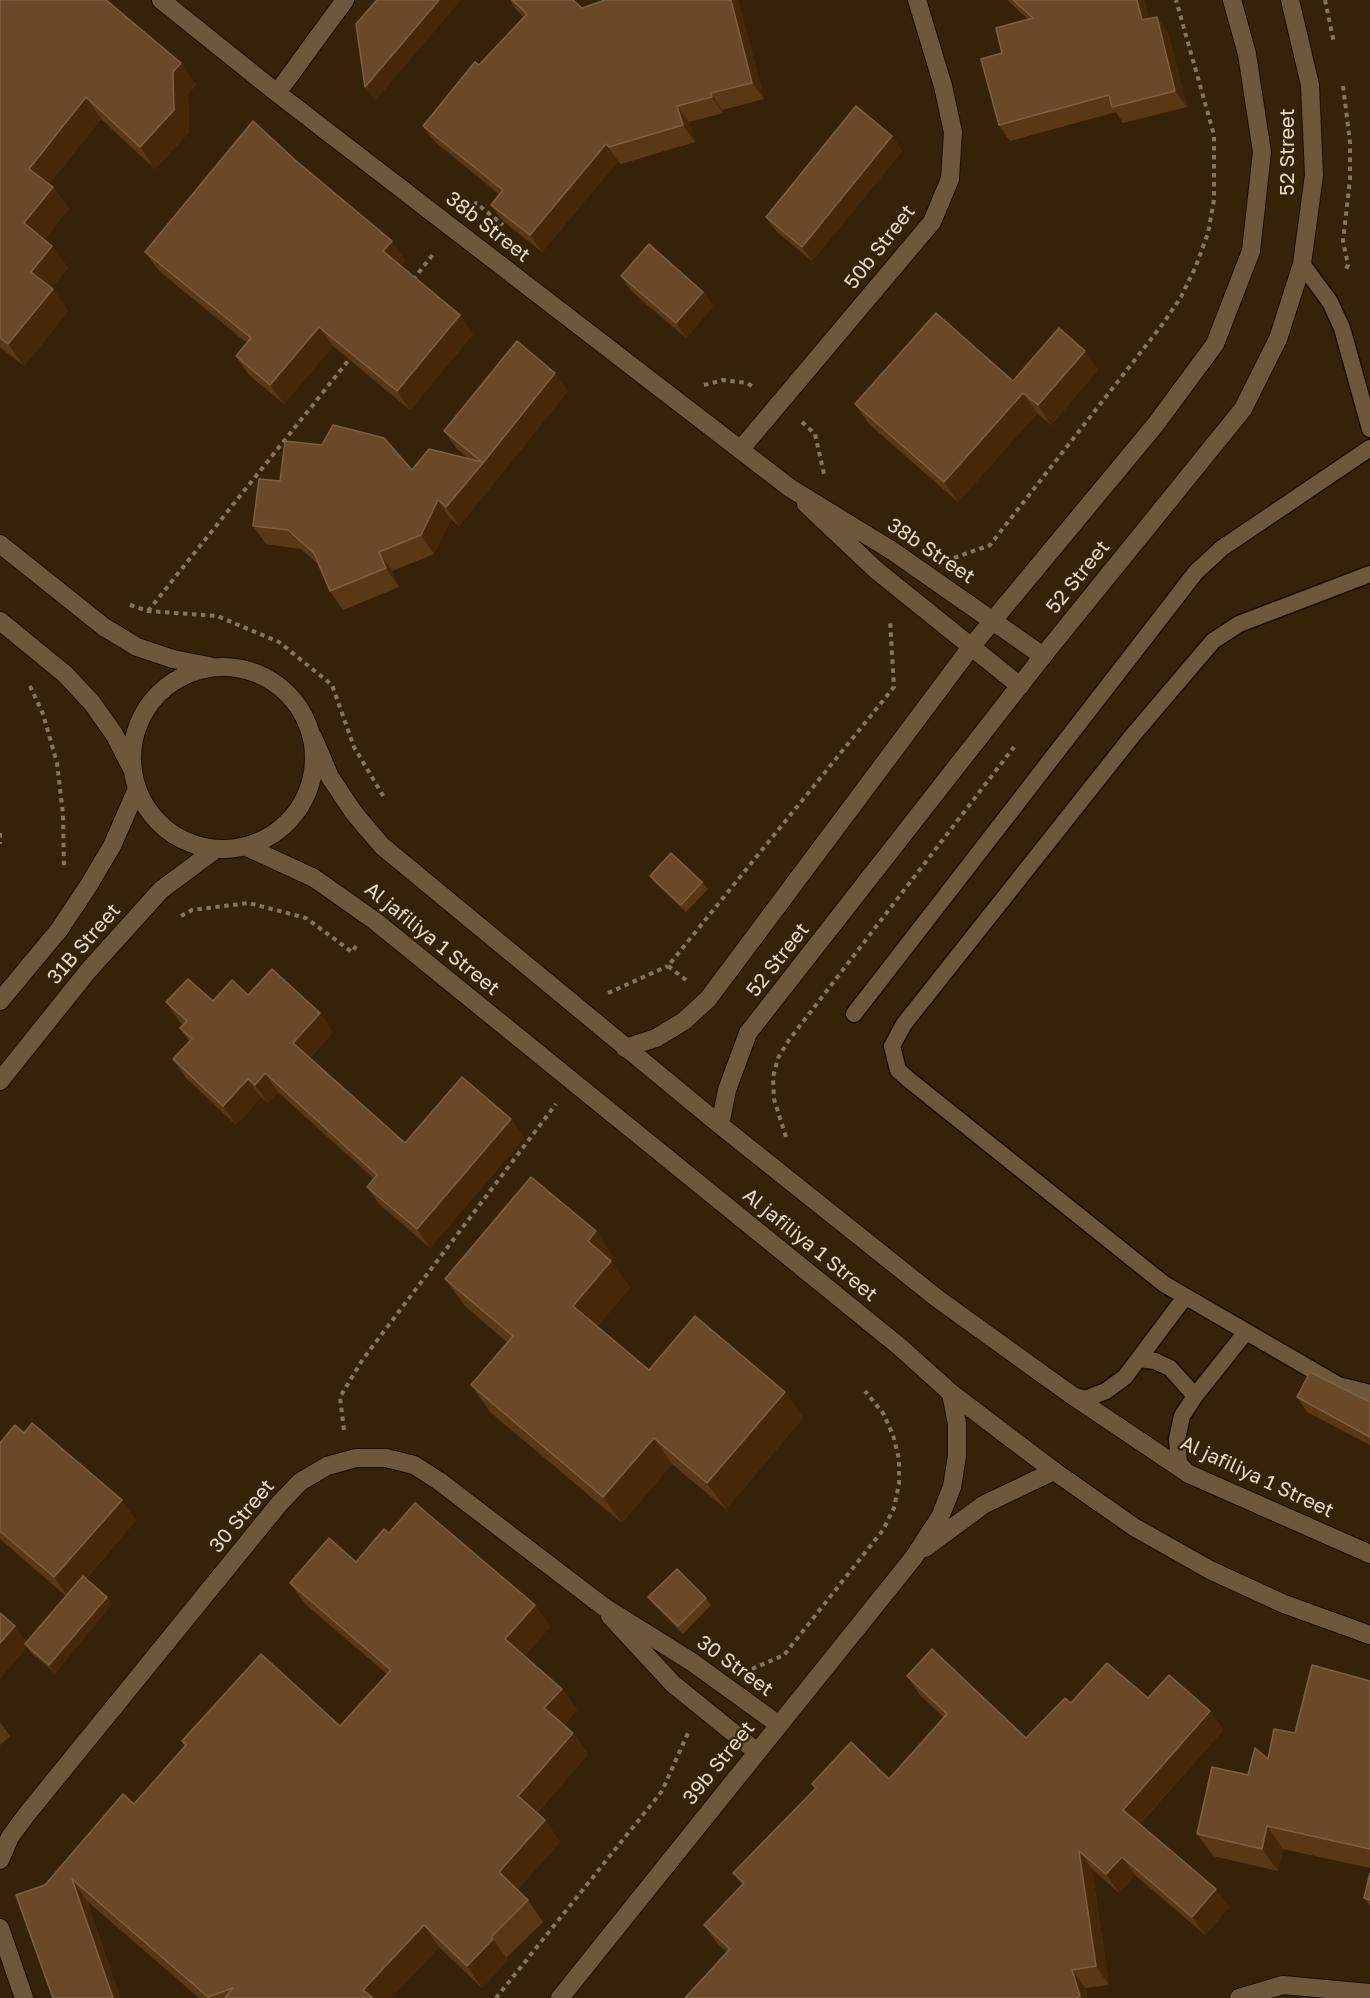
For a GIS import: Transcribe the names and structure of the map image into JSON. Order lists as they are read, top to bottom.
{
  "streets": {
    "street": [
      "52 Street",
      "38b Street",
      "50b Street",
      "Al jafiliya 1 Street",
      "31B Street",
      "30 Street",
      "39b Street"
    ]
  },
  "crossings": [
    ["52 Street", "38b Street"],
    ["52 Street", "Al jafiliya 1 Street"],
    ["38b Street", "50b Street"],
    ["Al jafiliya 1 Street", "31B Street"],
    ["Al jafiliya 1 Street", "39b Street"],
    ["30 Street", "39b Street"]
  ]
}
